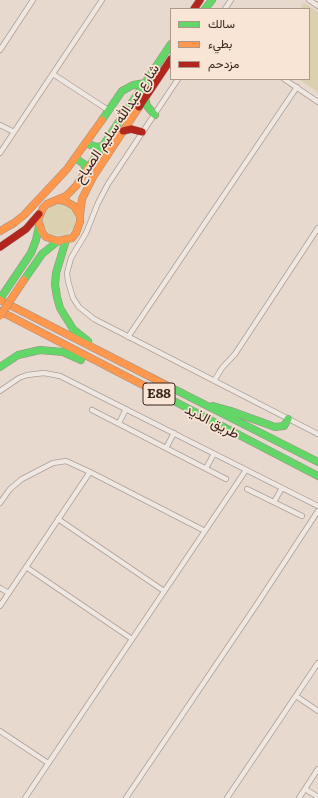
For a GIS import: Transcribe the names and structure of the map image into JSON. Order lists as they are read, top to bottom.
{
  "streets": {
    "main road": ["شارع عبدالله سليم الصباح", "E88", "طريق الذيد"]
  },
  "legend": ["سالك", "بطيء", "مزدحم"]
}
